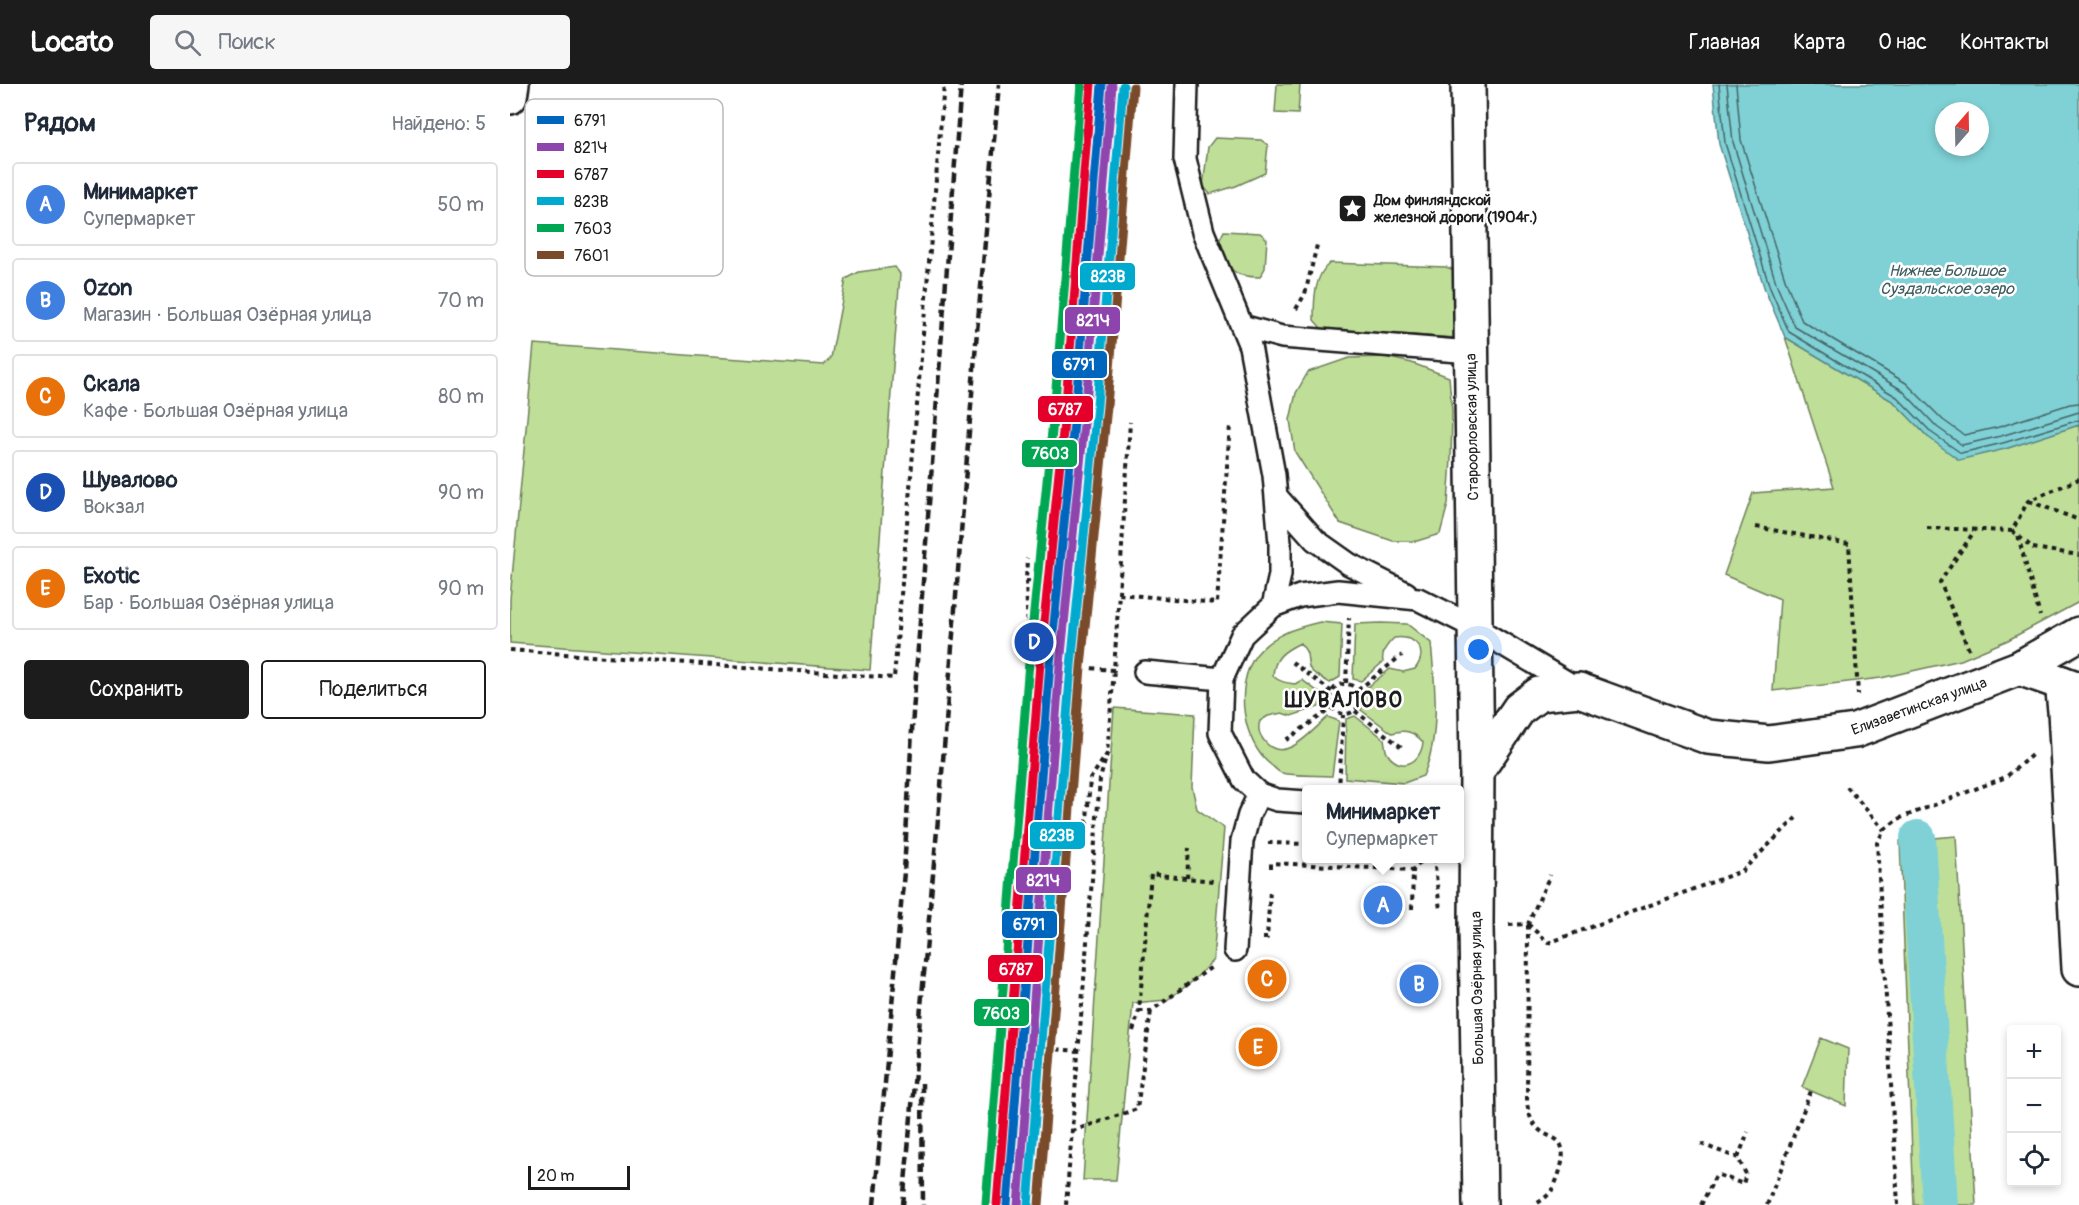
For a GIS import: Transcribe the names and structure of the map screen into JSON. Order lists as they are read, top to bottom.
{
  "streets": {
    "street": ["Староорловская улица", "Елизаветинская улица", "Большая Озёрная улица"]
  },
  "crossings": [
    ["Староорловская улица", "Елизаветинская улица"],
    ["Староорловская улица", "Большая Озёрная улица"],
    ["Елизаветинская улица", "Большая Озёрная улица"]
  ],
  "districts": ["ШУВАЛОВО"],
  "water": ["Нижнее Большое Суздальское озеро"],
  "places": {
    "place": ["Дом финляндской железной дороги (1904г.)"]
  },
  "lines": [
    "transit line 6791",
    "transit line 6787",
    "transit line 7603",
    "transit line 821Ч",
    "transit line 823В",
    "transit line 7601"
  ],
  "legend": [
    "6791",
    "821Ч",
    "6787",
    "823В",
    "7603",
    "7601"
  ],
  "scale_bar": "20 m",
  "north": "top",
  "page": {
    "header": "Locato",
    "search": "Поиск",
    "nav": [
      "Главная",
      "Карта",
      "О нас",
      "Контакты"
    ],
    "heading": ["Рядом", "Найдено: 5"],
    "list": [
      {
        "mark": "A",
        "name": "Минимаркет",
        "note": "Супермаркет",
        "value": "50 m"
      },
      {
        "mark": "B",
        "name": "Ozon",
        "note": "Магазин · Большая Озёрная улица",
        "value": "70 m"
      },
      {
        "mark": "C",
        "name": "Скала",
        "note": "Кафе · Большая Озёрная улица",
        "value": "80 m"
      },
      {
        "mark": "D",
        "name": "Шувалово",
        "note": "Вокзал",
        "value": "90 m"
      },
      {
        "mark": "E",
        "name": "Exotic",
        "note": "Бар · Большая Озёрная улица",
        "value": "90 m"
      }
    ],
    "pins": [
      "D",
      "A",
      "C",
      "B",
      "E"
    ],
    "buttons": ["Сохранить", "Поделиться"],
    "popup": ["Минимаркет", "Супермаркет"],
    "map_buttons": ["+", "−"],
    "scale": "20 m"
  }
}
